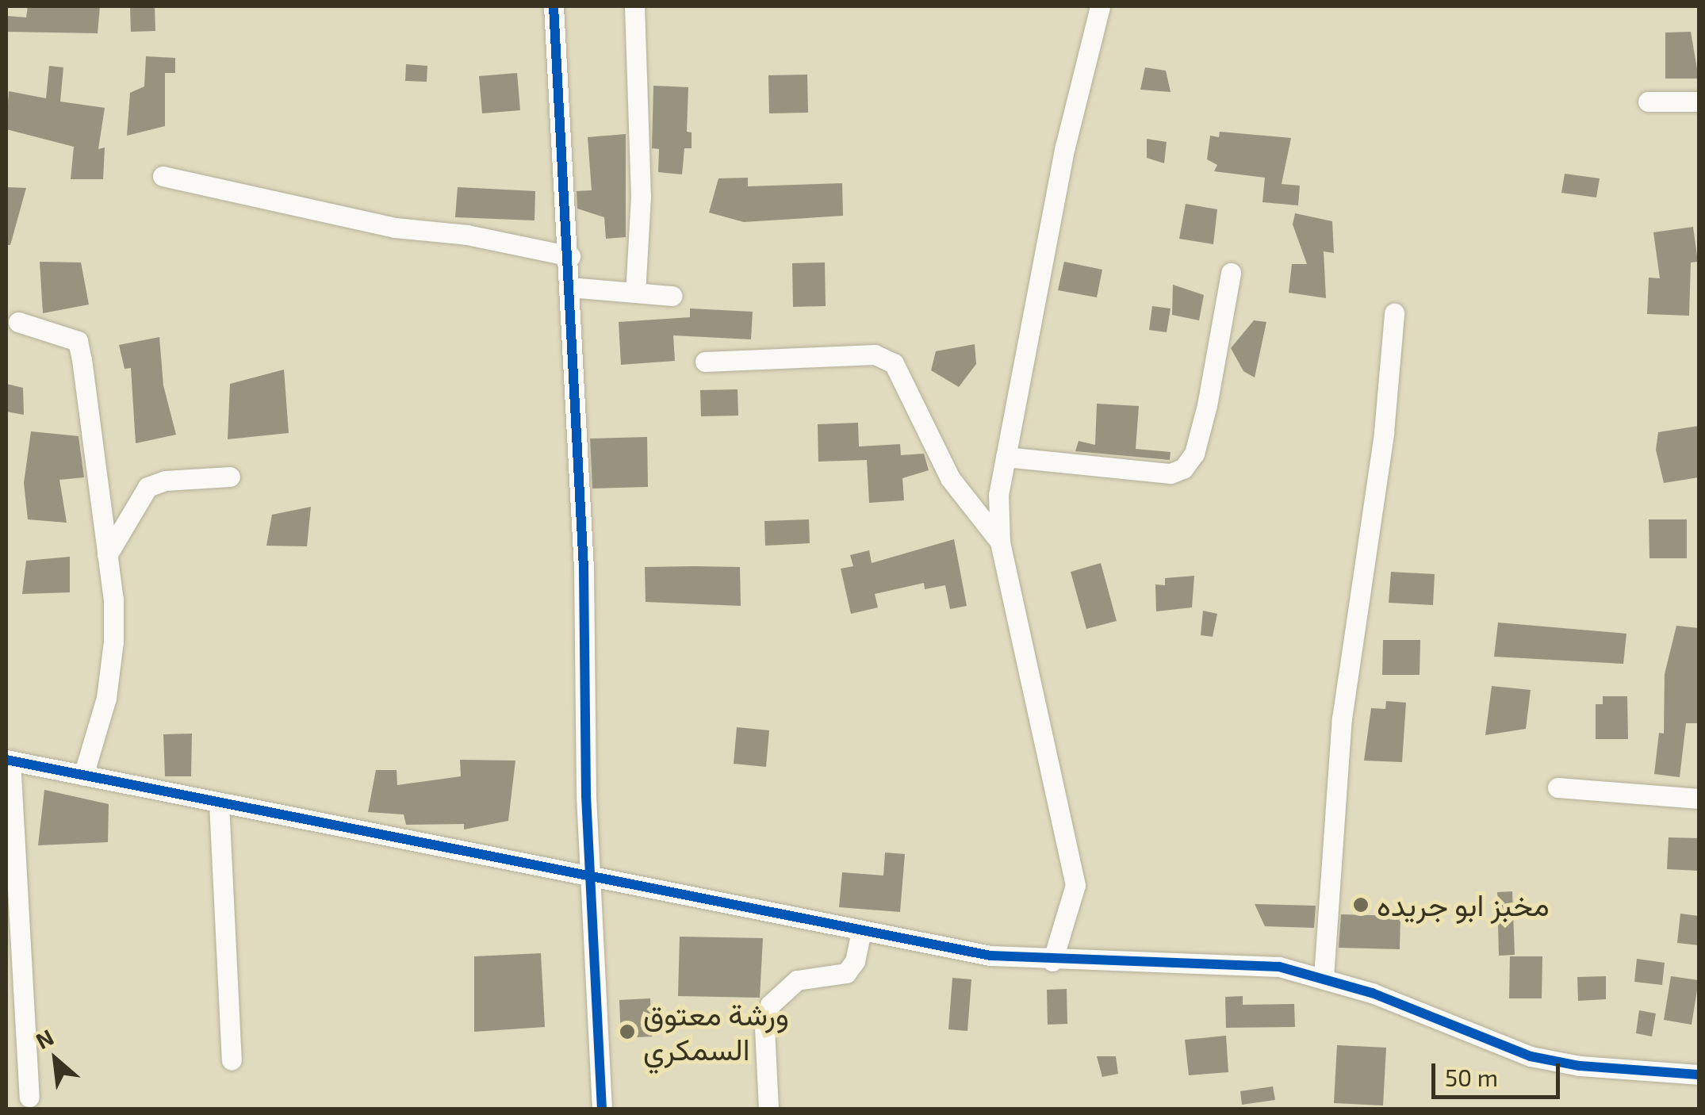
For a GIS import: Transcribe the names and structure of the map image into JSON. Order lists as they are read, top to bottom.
{
  "places": ["مخبز ابو جريده", "ورشة معتوق السمكري"],
  "scale_bar": "50 m",
  "north": "top left"
}
